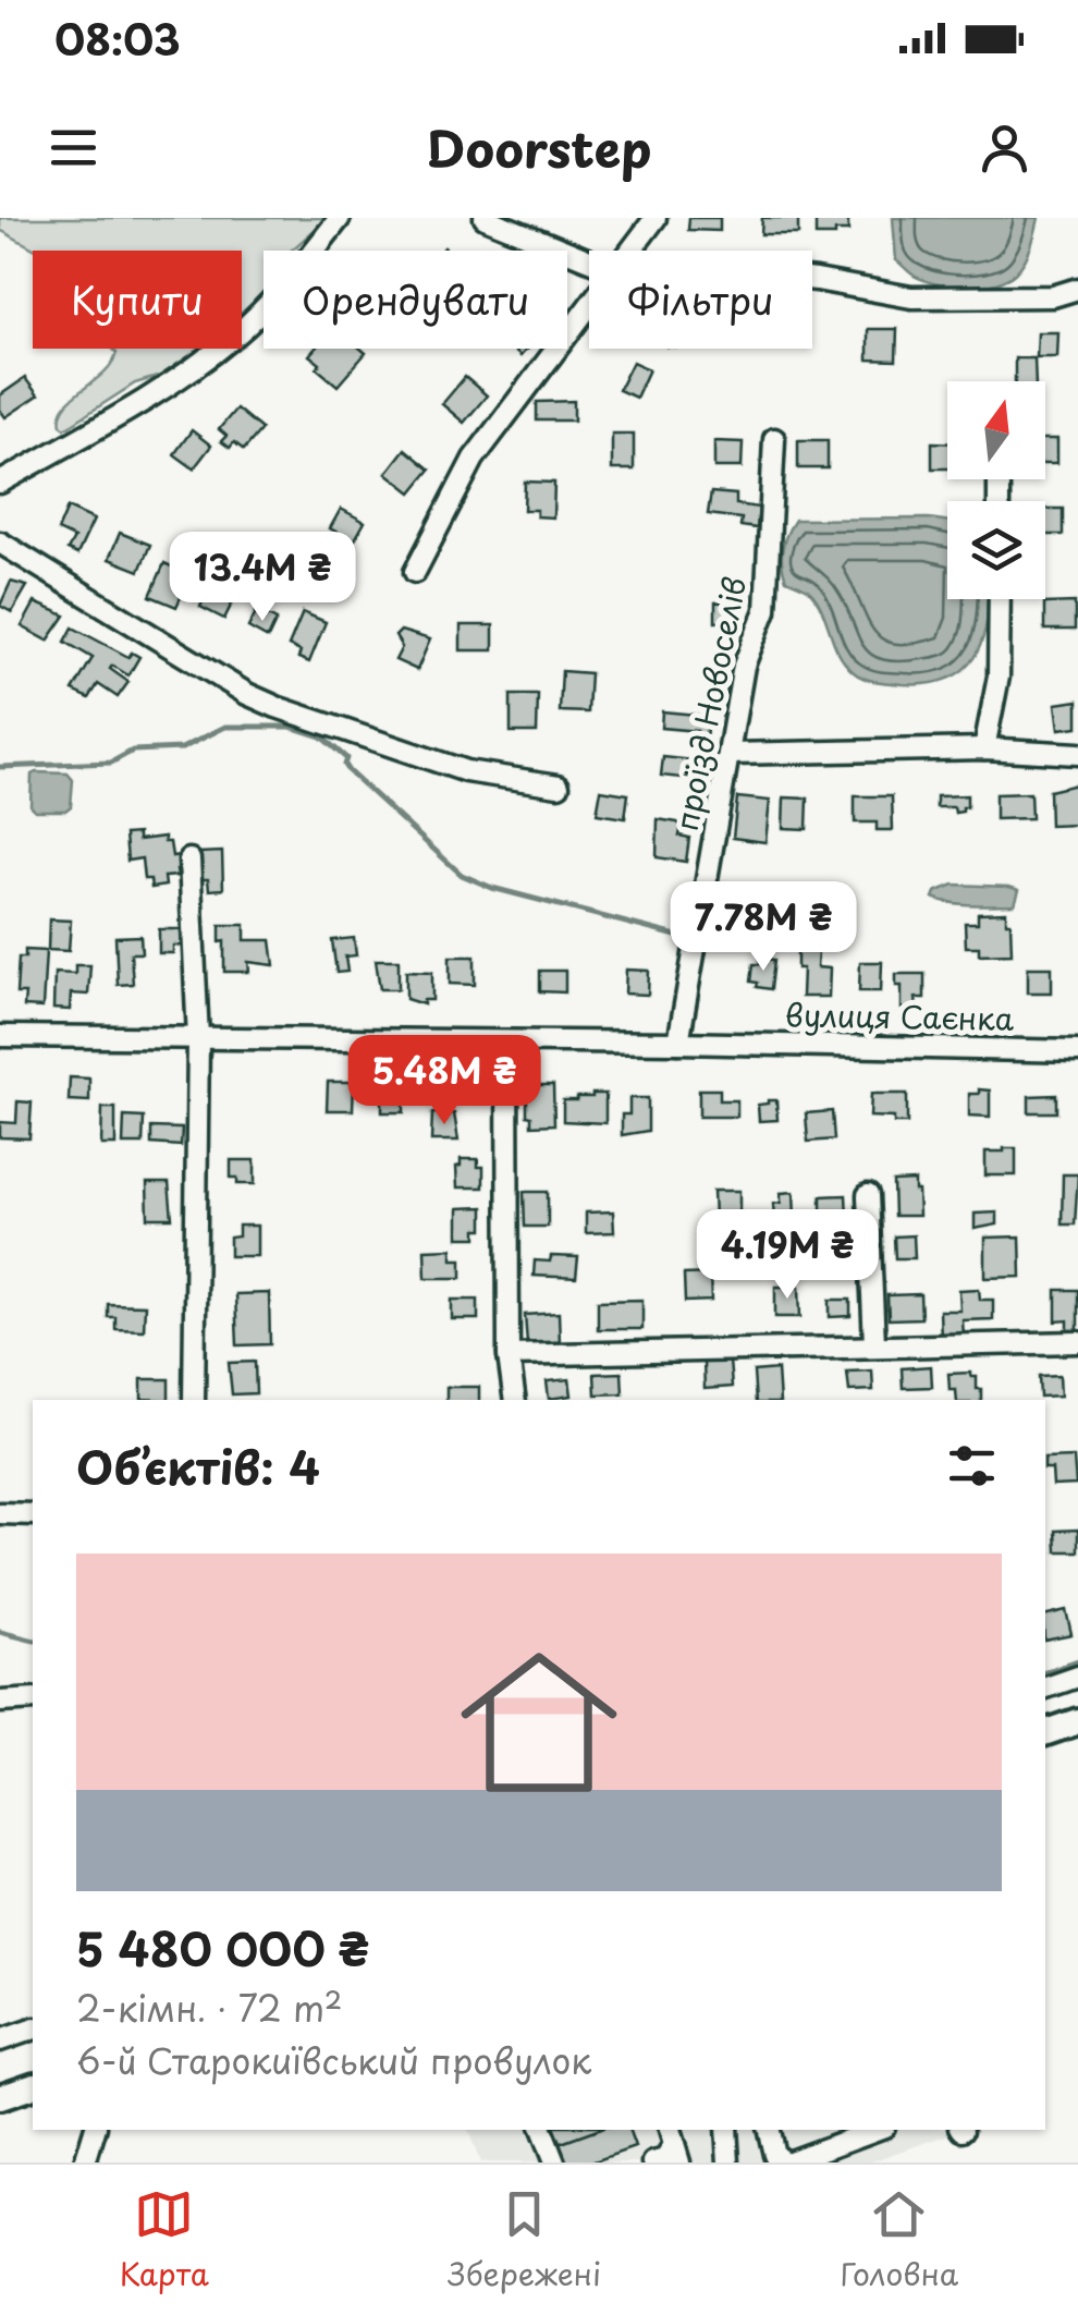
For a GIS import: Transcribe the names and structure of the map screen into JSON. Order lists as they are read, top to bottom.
{
  "streets": {
    "street": ["проїзд Новоселів", "вулиця Саєнка"]
  },
  "crossings": [
    ["проїзд Новоселів", "вулиця Саєнка"]
  ],
  "north": "top",
  "page": {
    "status": "08:03",
    "header": "Doorstep",
    "chip": ["Купити", "Орендувати", "Фільтри"],
    "price": [
      "13.4M ₴",
      "7.78M ₴",
      "5.48M ₴",
      "4.19M ₴"
    ],
    "heading": "Об’єктів: 4",
    "list": [
      {
        "name": "5 480 000 ₴",
        "note": "2-кімн. · 72 m² · 6-й Старокиївський провулок"
      }
    ],
    "tabs": ["Карта", "Збережені", "Головна"]
  }
}
